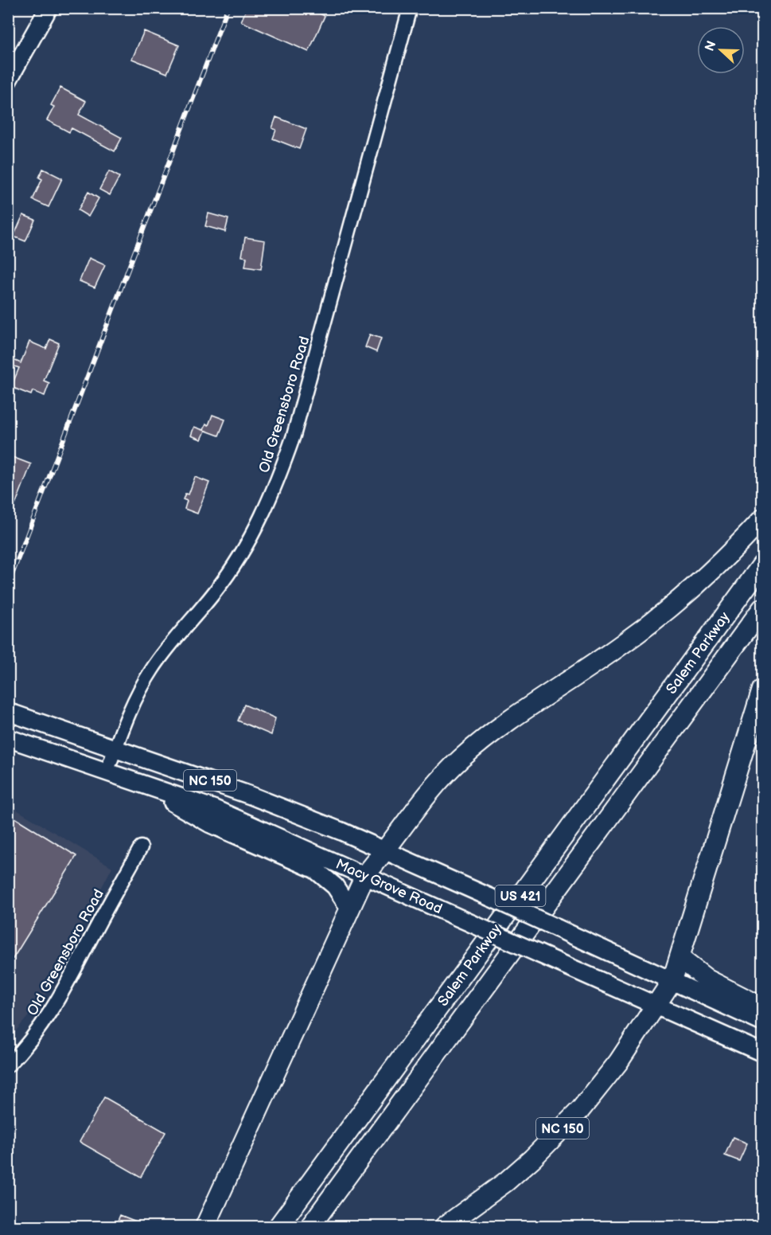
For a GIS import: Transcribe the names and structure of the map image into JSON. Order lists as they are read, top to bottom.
{
  "streets": {
    "highway": ["Salem Parkway", "NC 150", "US 421"],
    "main road": ["Macy Grove Road"],
    "street": ["Old Greensboro Road"]
  },
  "crossings": [
    ["Old Greensboro Road", "NC 150"],
    ["Old Greensboro Road", "Macy Grove Road"],
    ["NC 150", "Macy Grove Road"]
  ],
  "north": "left"
}
